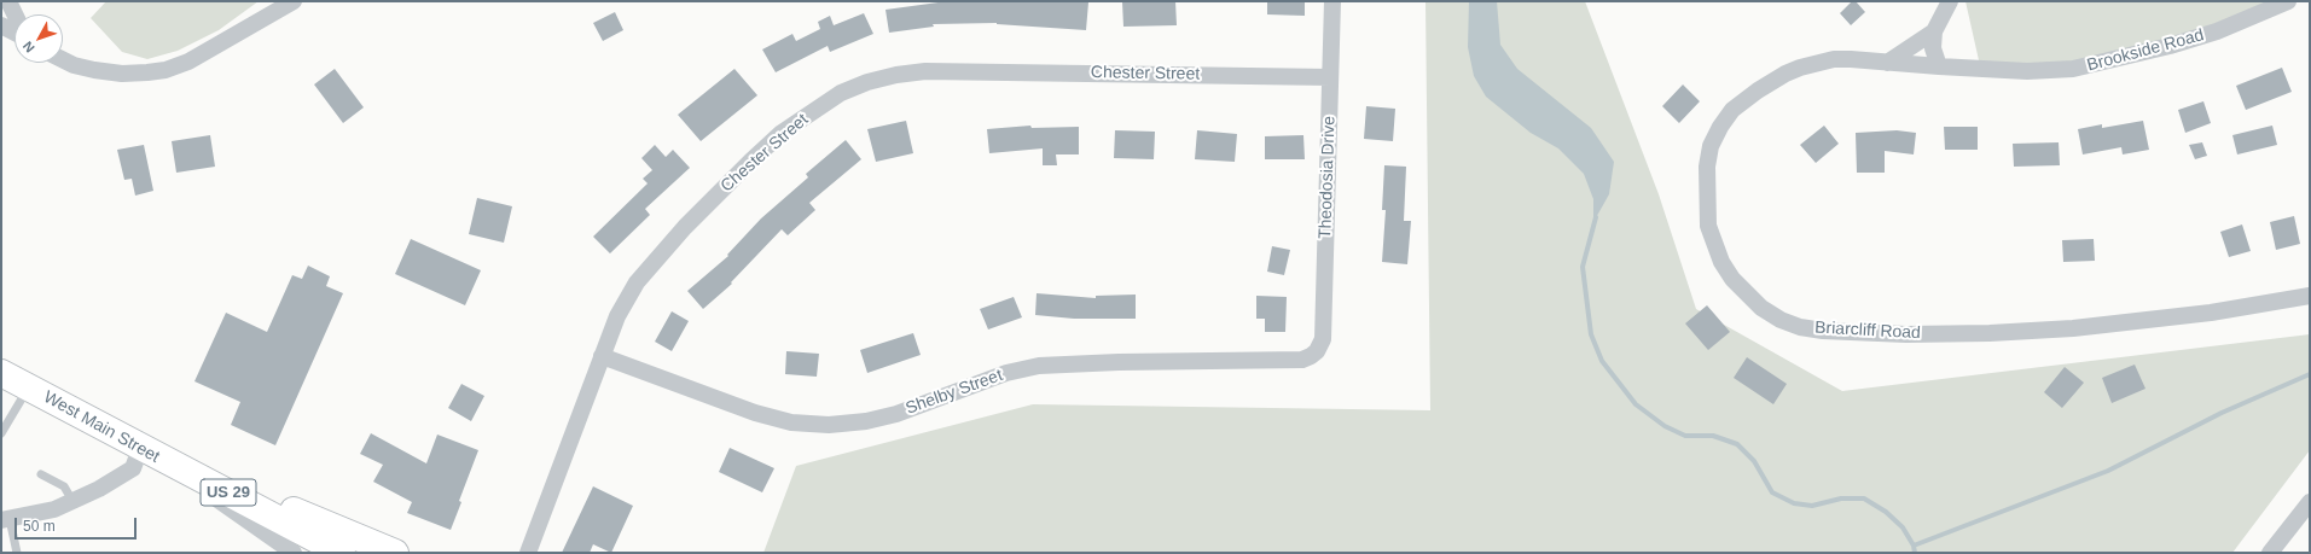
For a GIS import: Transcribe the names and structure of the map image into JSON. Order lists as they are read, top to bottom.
{
  "streets": {
    "main road": ["West Main Street", "US 29"],
    "street": [
      "Brookside Road",
      "Chester Street",
      "Theodosia Drive",
      "Briarcliff Road",
      "Shelby Street"
    ]
  },
  "crossings": [
    ["Brookside Road", "Briarcliff Road"],
    ["Chester Street", "Theodosia Drive"],
    ["Chester Street", "Shelby Street"],
    ["Theodosia Drive", "Shelby Street"],
    ["West Main Street", "US 29"]
  ],
  "scale_bar": "50 m",
  "north": "bottom left"
}
